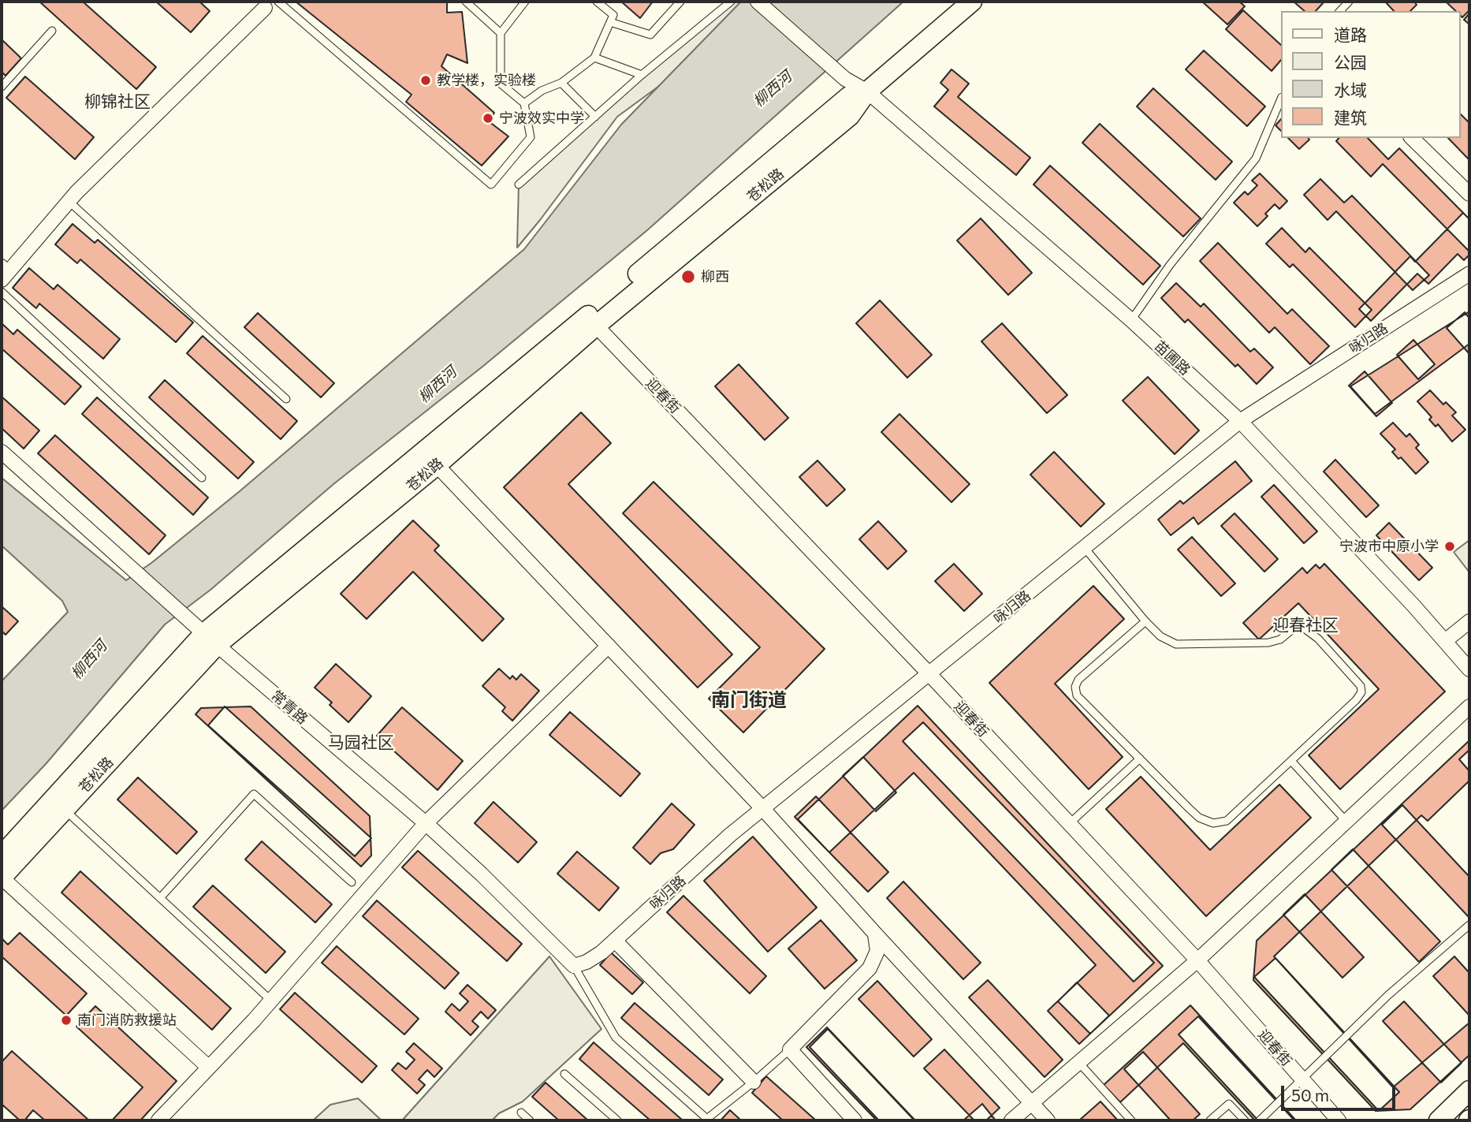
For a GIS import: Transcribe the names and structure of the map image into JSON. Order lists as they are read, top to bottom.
{
  "streets": {
    "main road": ["苍松路"],
    "street": [
      "咏归路",
      "苗圃路",
      "迎春街",
      "常青路"
    ]
  },
  "crossings": [
    ["苍松路", "苗圃路"],
    ["苍松路", "迎春街"],
    ["苍松路", "常青路"],
    ["咏归路", "苗圃路"],
    ["咏归路", "迎春街"],
    ["咏归路", "常青路"]
  ],
  "districts": [
    "柳锦社区",
    "迎春社区",
    "南门街道",
    "马园社区"
  ],
  "water": ["柳西河"],
  "places": [
    "教学楼，实验楼",
    "宁波效实中学",
    "柳西",
    "宁波市中原小学",
    "南门消防救援站"
  ],
  "legend": [
    "道路",
    "公园",
    "水域",
    "建筑"
  ],
  "scale_bar": "50 m"
}
